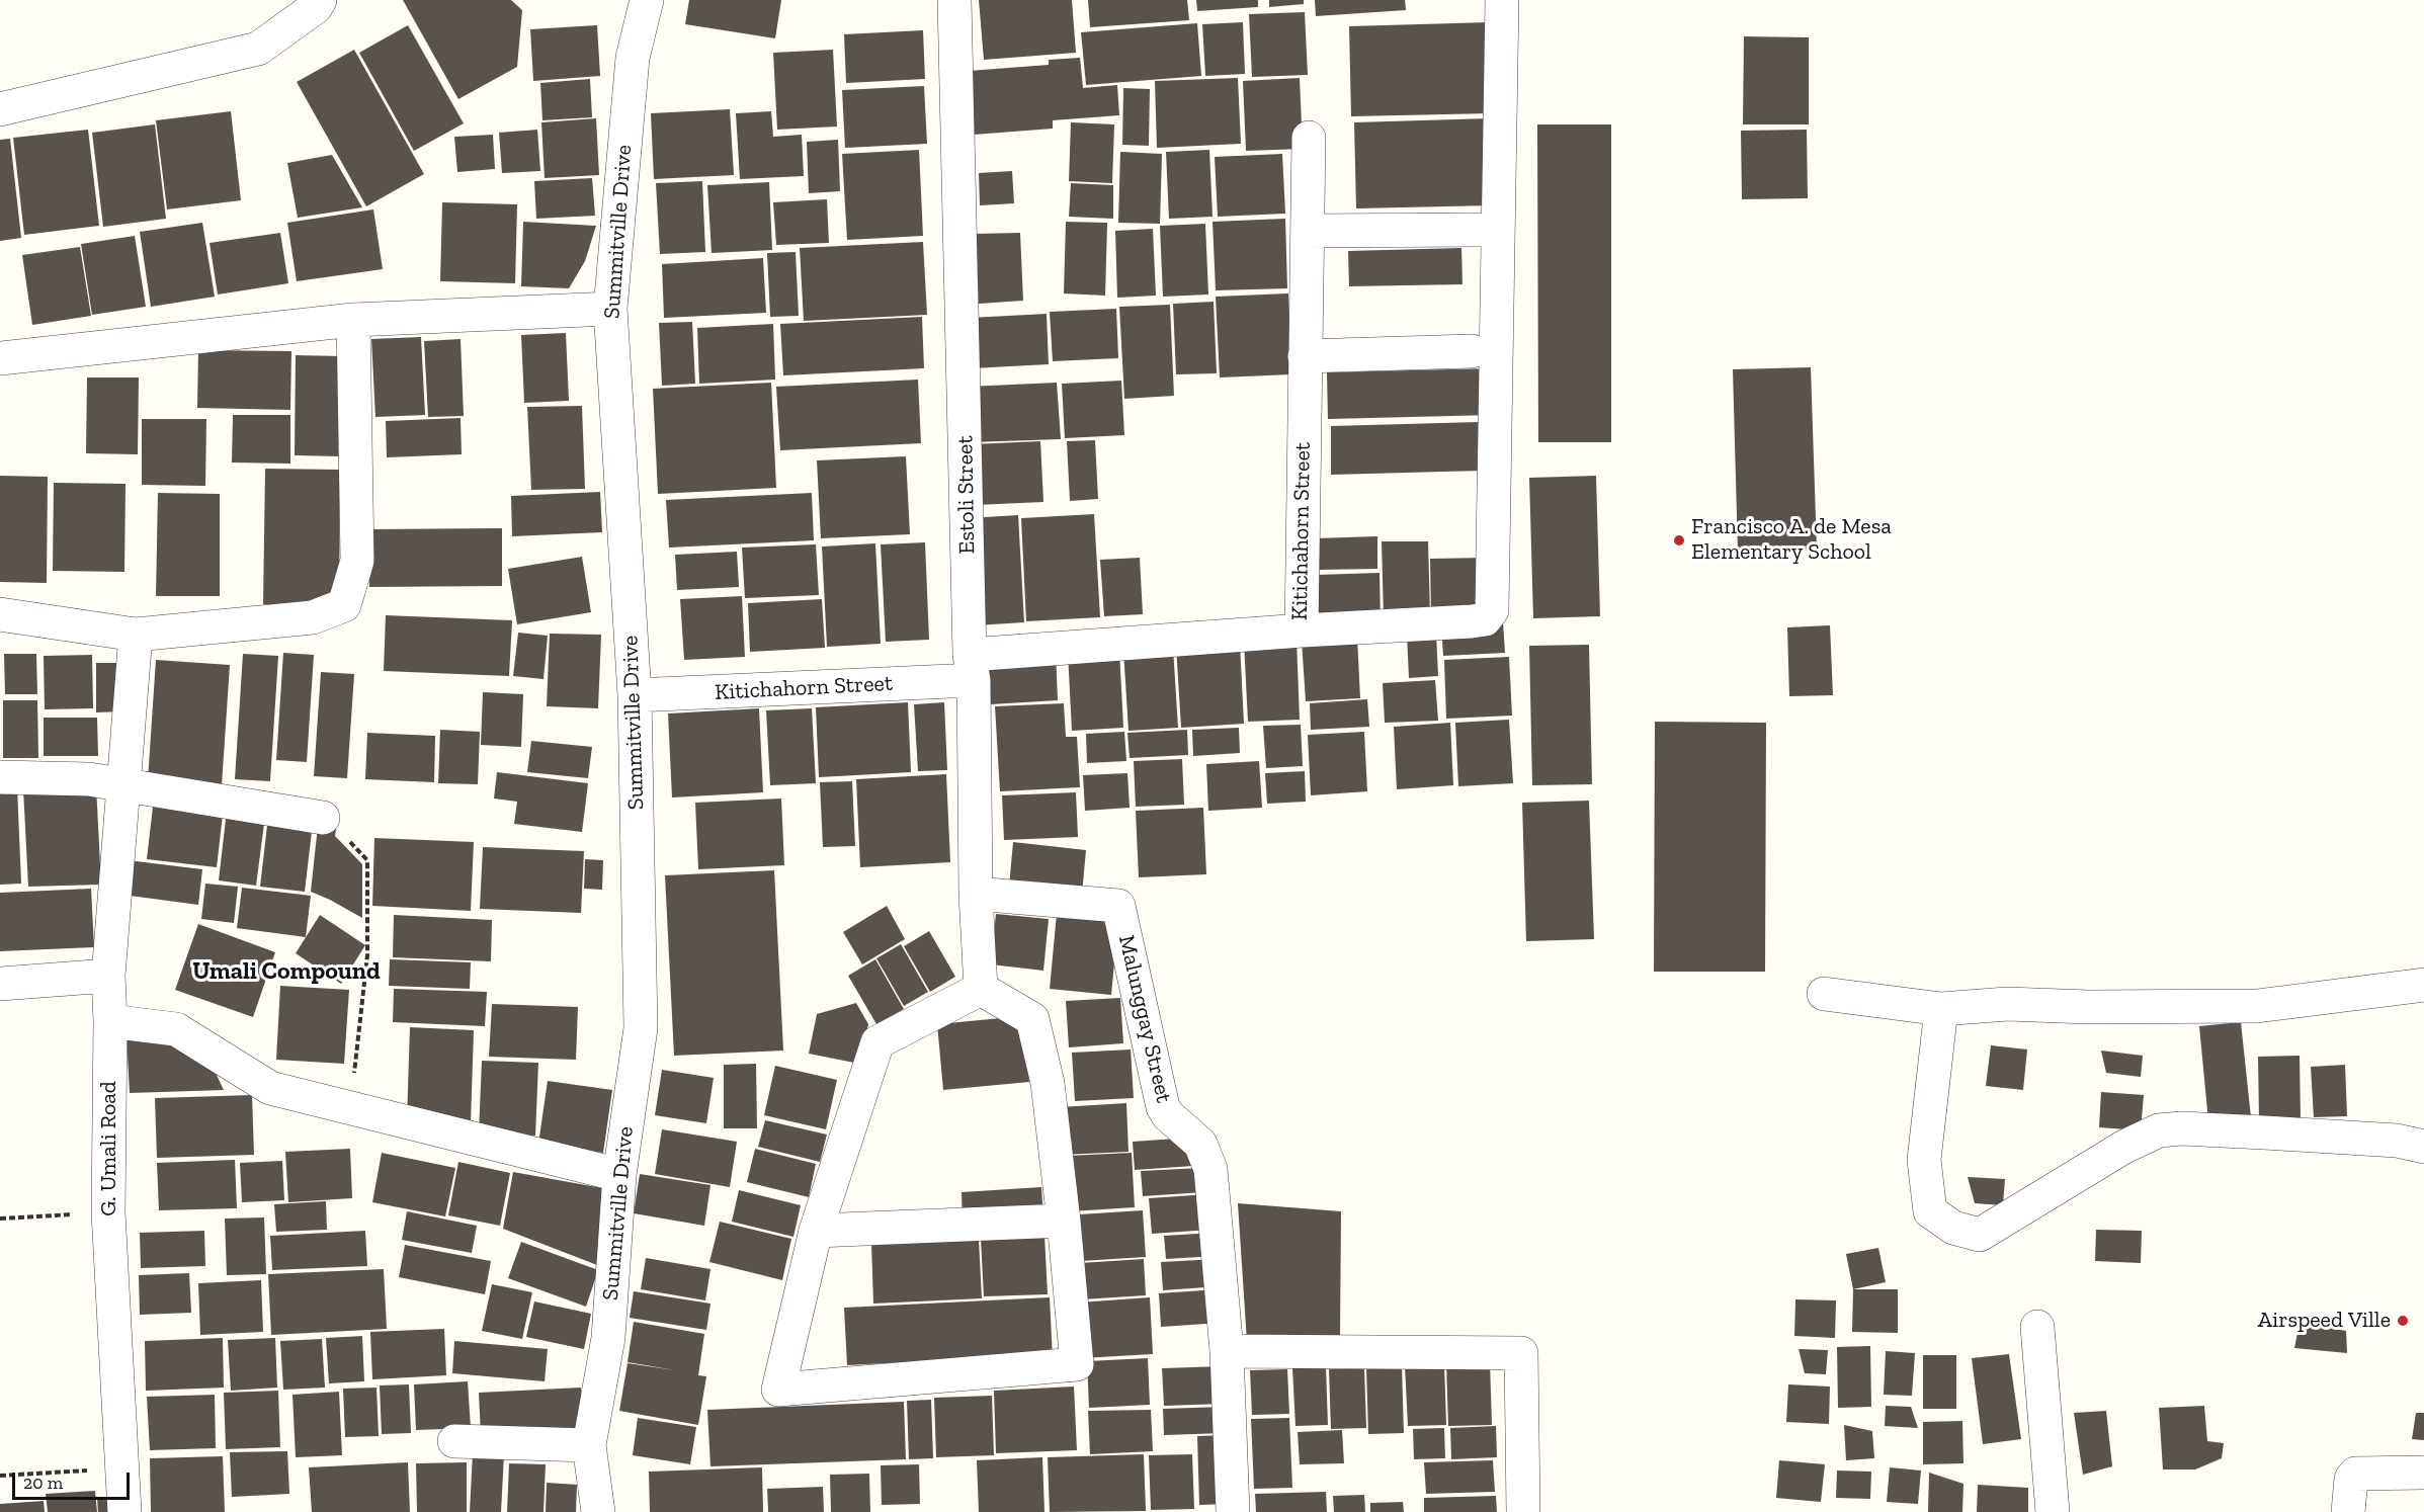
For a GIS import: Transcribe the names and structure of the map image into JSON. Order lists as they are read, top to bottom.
{
  "streets": {
    "street": [
      "Summitville Drive",
      "Estoli Street",
      "Kitichahorn Street",
      "Malunggay Street",
      "G. Umali Road"
    ]
  },
  "crossings": [
    ["Summitville Drive", "Kitichahorn Street"],
    ["Estoli Street", "Kitichahorn Street"],
    ["Estoli Street", "Malunggay Street"]
  ],
  "districts": ["Umali Compound"],
  "places": ["Francisco A. de Mesa Elementary School", "Airspeed Ville"],
  "scale_bar": "20 m"
}
